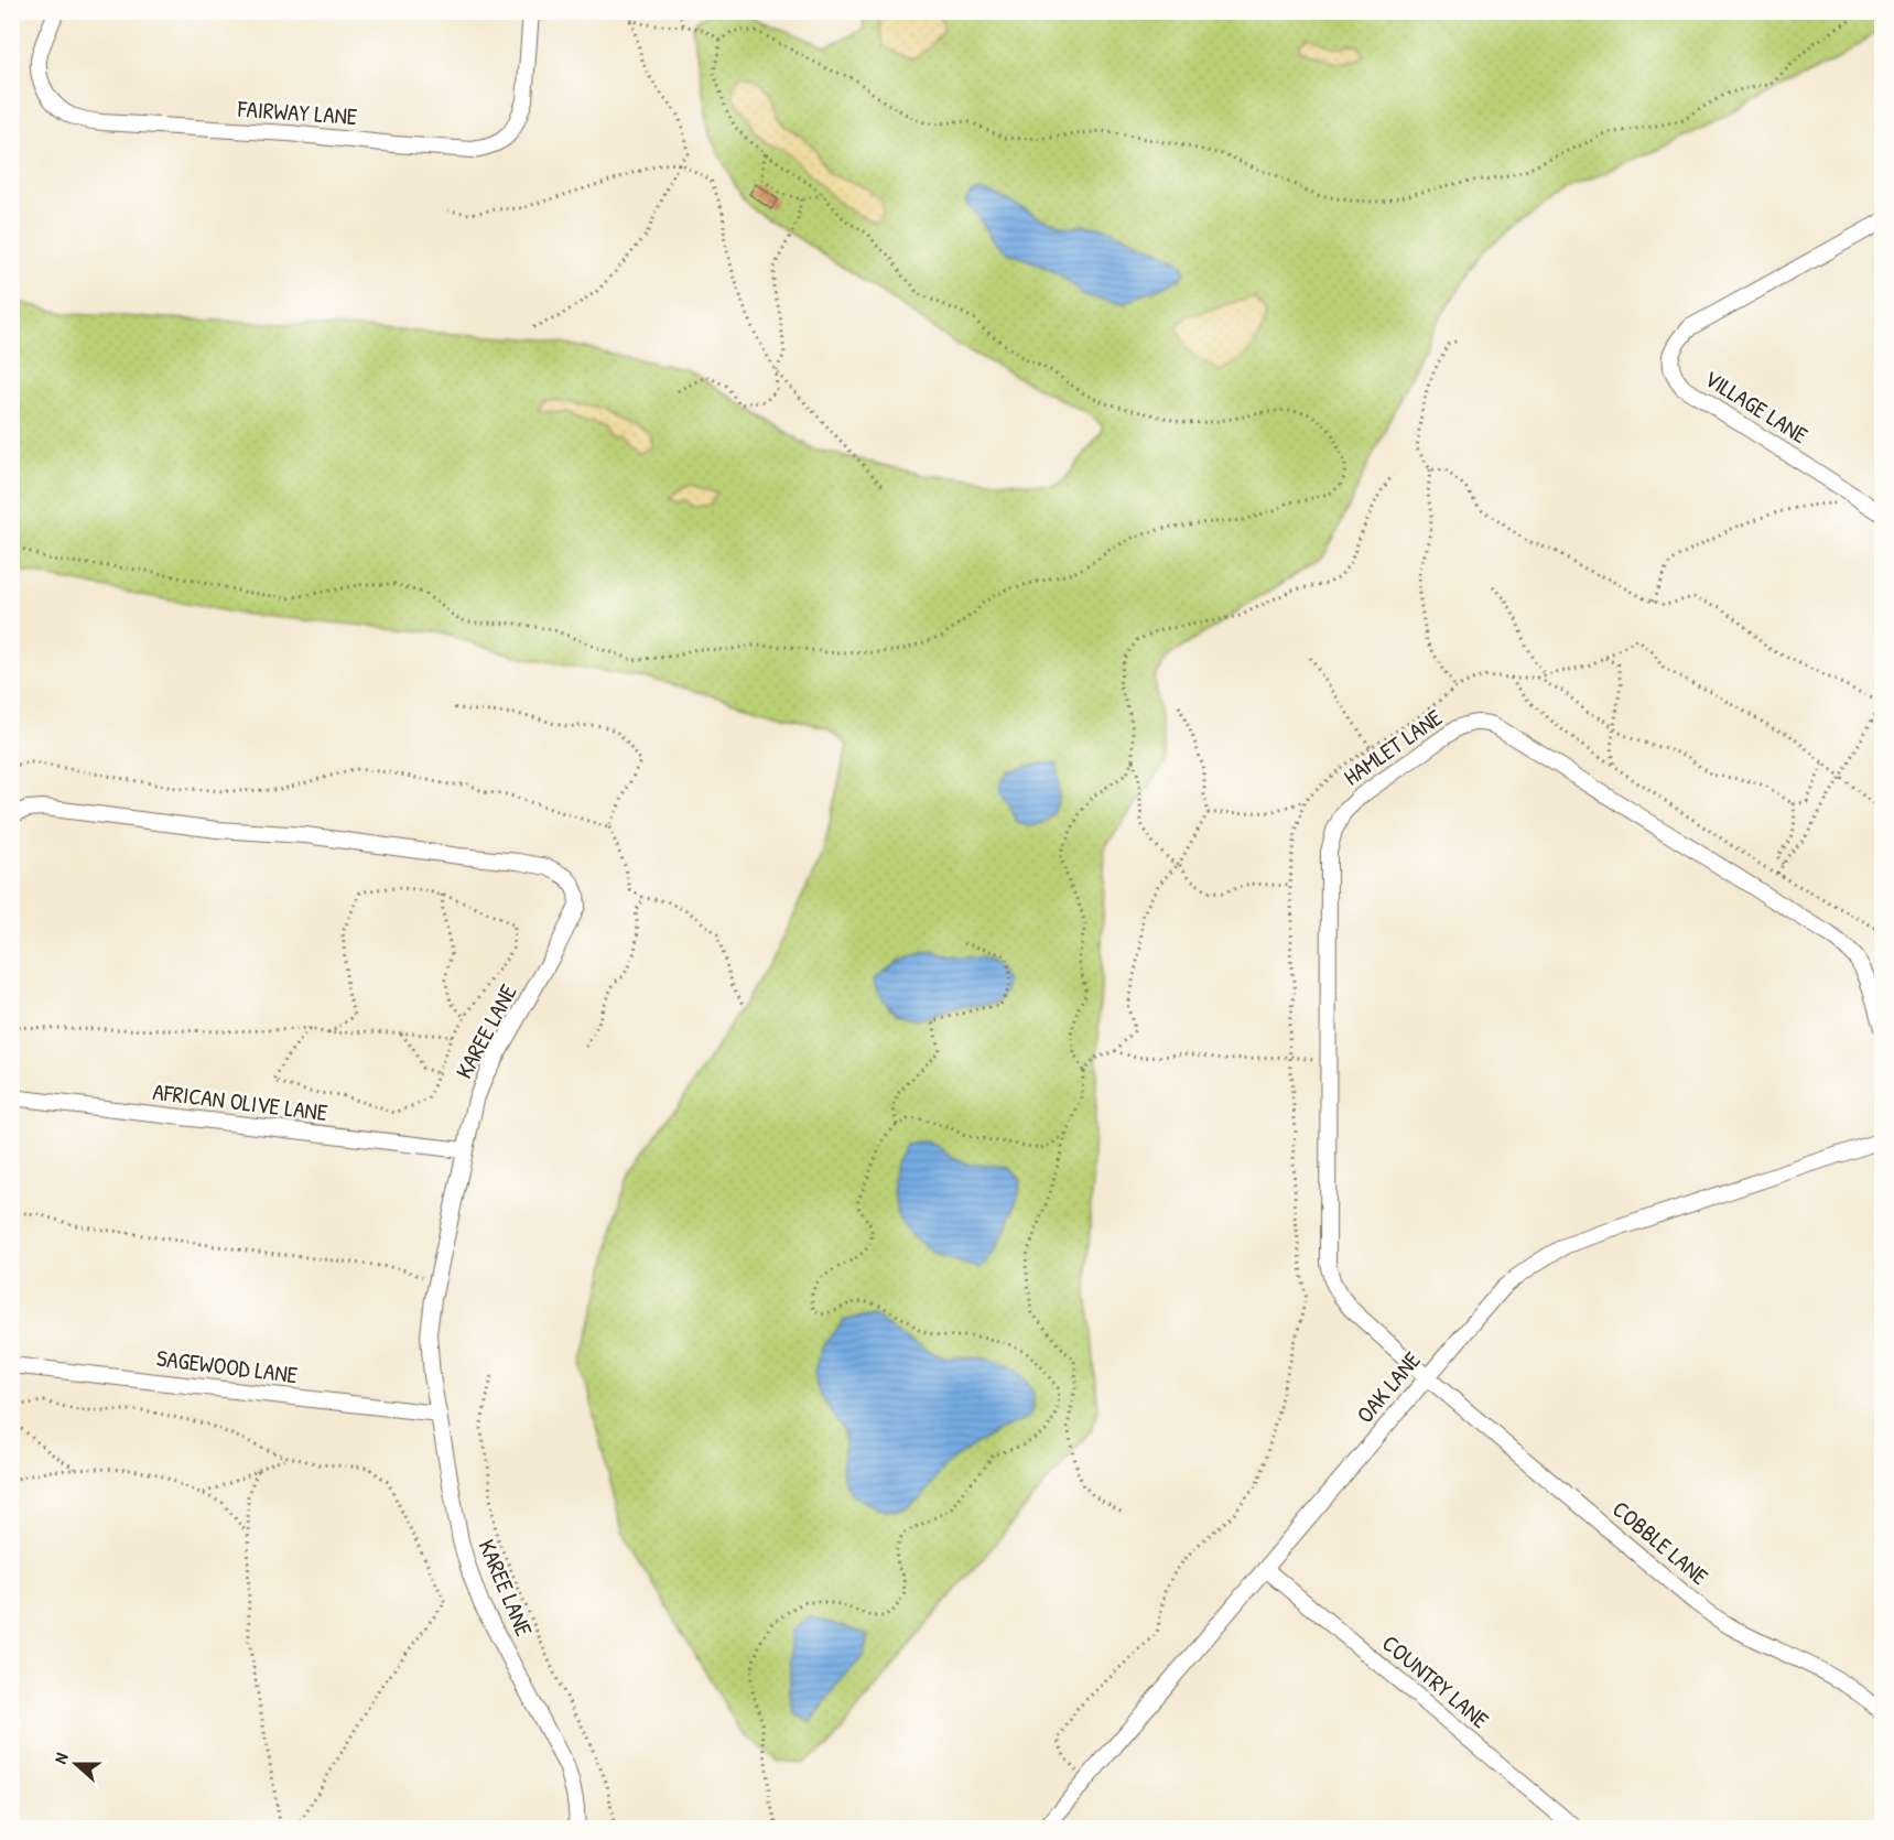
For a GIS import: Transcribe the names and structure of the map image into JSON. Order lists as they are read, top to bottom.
{
  "streets": {
    "street": [
      "FAIRWAY LANE",
      "VILLAGE LANE",
      "HAMLET LANE",
      "KAREE LANE",
      "AFRICAN OLIVE LANE",
      "SAGEWOOD LANE",
      "OAK LANE",
      "COBBLE LANE",
      "COUNTRY LANE"
    ]
  },
  "crossings": [
    ["HAMLET LANE", "OAK LANE"],
    ["HAMLET LANE", "COBBLE LANE"],
    ["KAREE LANE", "AFRICAN OLIVE LANE"],
    ["KAREE LANE", "SAGEWOOD LANE"],
    ["OAK LANE", "COBBLE LANE"],
    ["OAK LANE", "COUNTRY LANE"]
  ],
  "north": "left"
}
